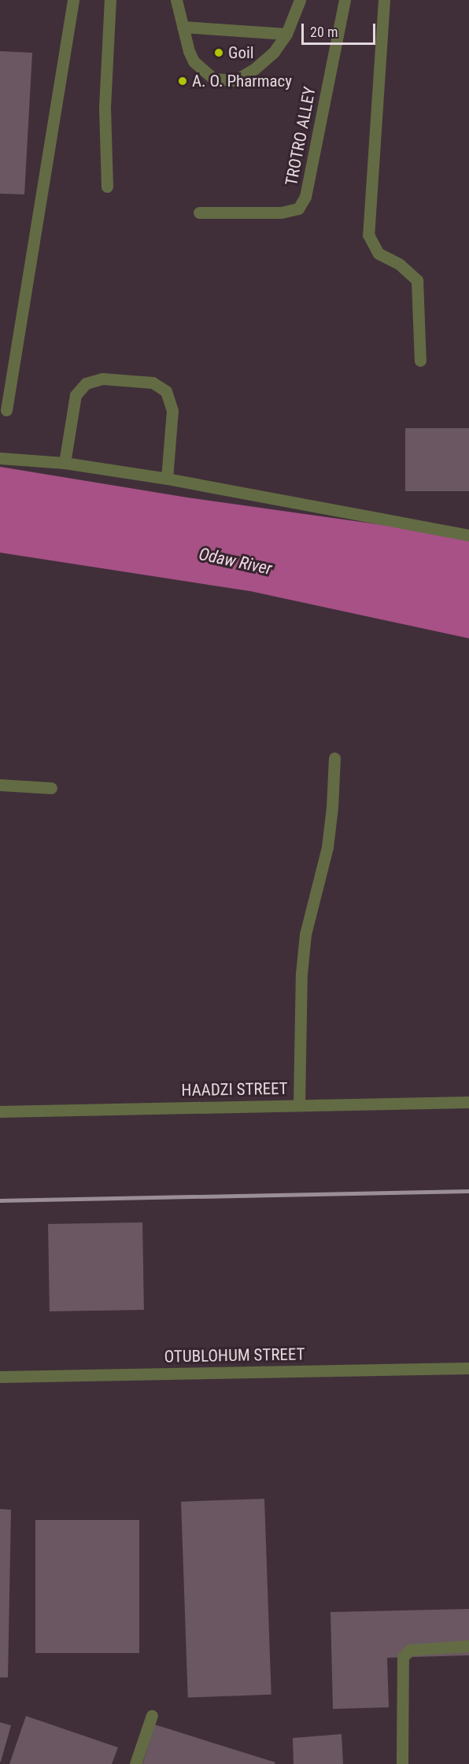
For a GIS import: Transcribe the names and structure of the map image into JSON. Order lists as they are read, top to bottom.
{
  "streets": {
    "street": ["TROTRO ALLEY", "HAADZI STREET", "OTUBLOHUM STREET"]
  },
  "water": ["Odaw River"],
  "places": ["Goil", "A. O. Pharmacy"],
  "scale_bar": "20 m"
}
